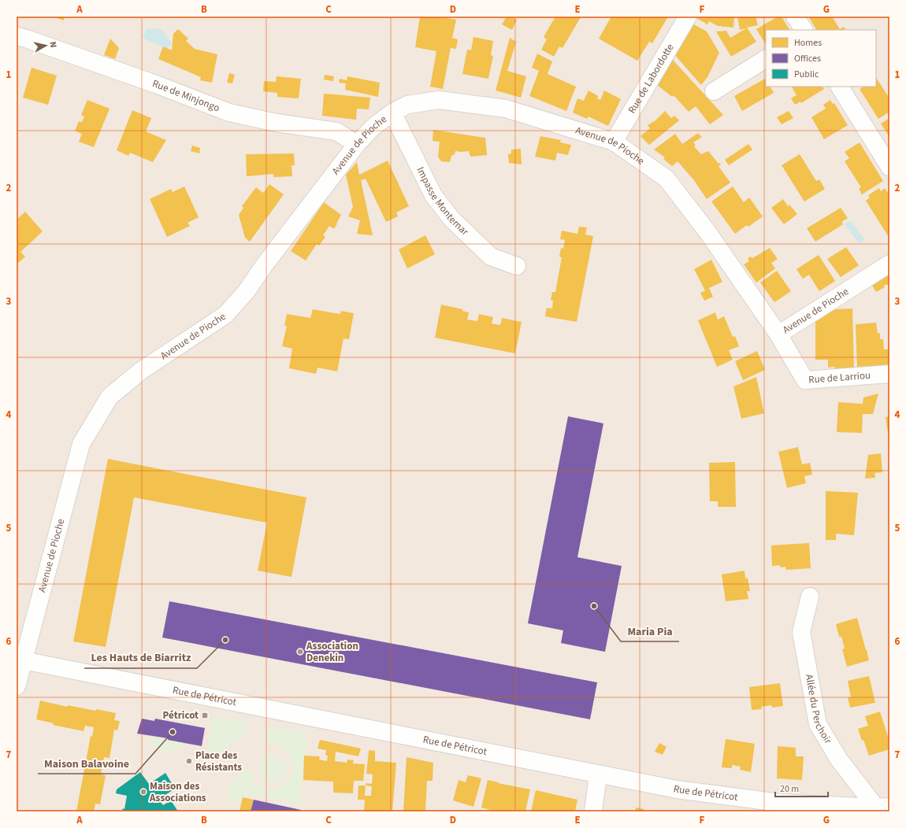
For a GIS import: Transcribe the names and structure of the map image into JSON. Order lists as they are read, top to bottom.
{
  "streets": {
    "street": [
      "Rue de Labordotte",
      "Rue de Minjongo",
      "Avenue de Pioche",
      "Impasse Montemar",
      "Rue de Larriou",
      "Rue de Pétricot",
      "Allée du Perchoir"
    ]
  },
  "crossings": [
    ["Rue de Labordotte", "Avenue de Pioche"],
    ["Rue de Minjongo", "Avenue de Pioche"],
    ["Avenue de Pioche", "Impasse Montemar"],
    ["Avenue de Pioche", "Rue de Larriou"],
    ["Avenue de Pioche", "Rue de Pétricot"],
    ["Rue de Pétricot", "Allée du Perchoir"]
  ],
  "places": {
    "other": [
      "Maria Pia",
      "Les Hauts de Biarritz",
      "Association Denekin",
      "Maison Balavoine",
      "Place des Résistants",
      "Maison des Associations"
    ],
    "transit": ["Pétricot"]
  },
  "legend": ["Homes", "Offices", "Public"],
  "scale_bar": "20 m",
  "north": "right",
  "grid": {
    "columns": [
      "A",
      "B",
      "C",
      "D",
      "E",
      "F",
      "G"
    ],
    "rows": [
      "1",
      "2",
      "3",
      "4",
      "5",
      "6",
      "7"
    ]
  }
}
